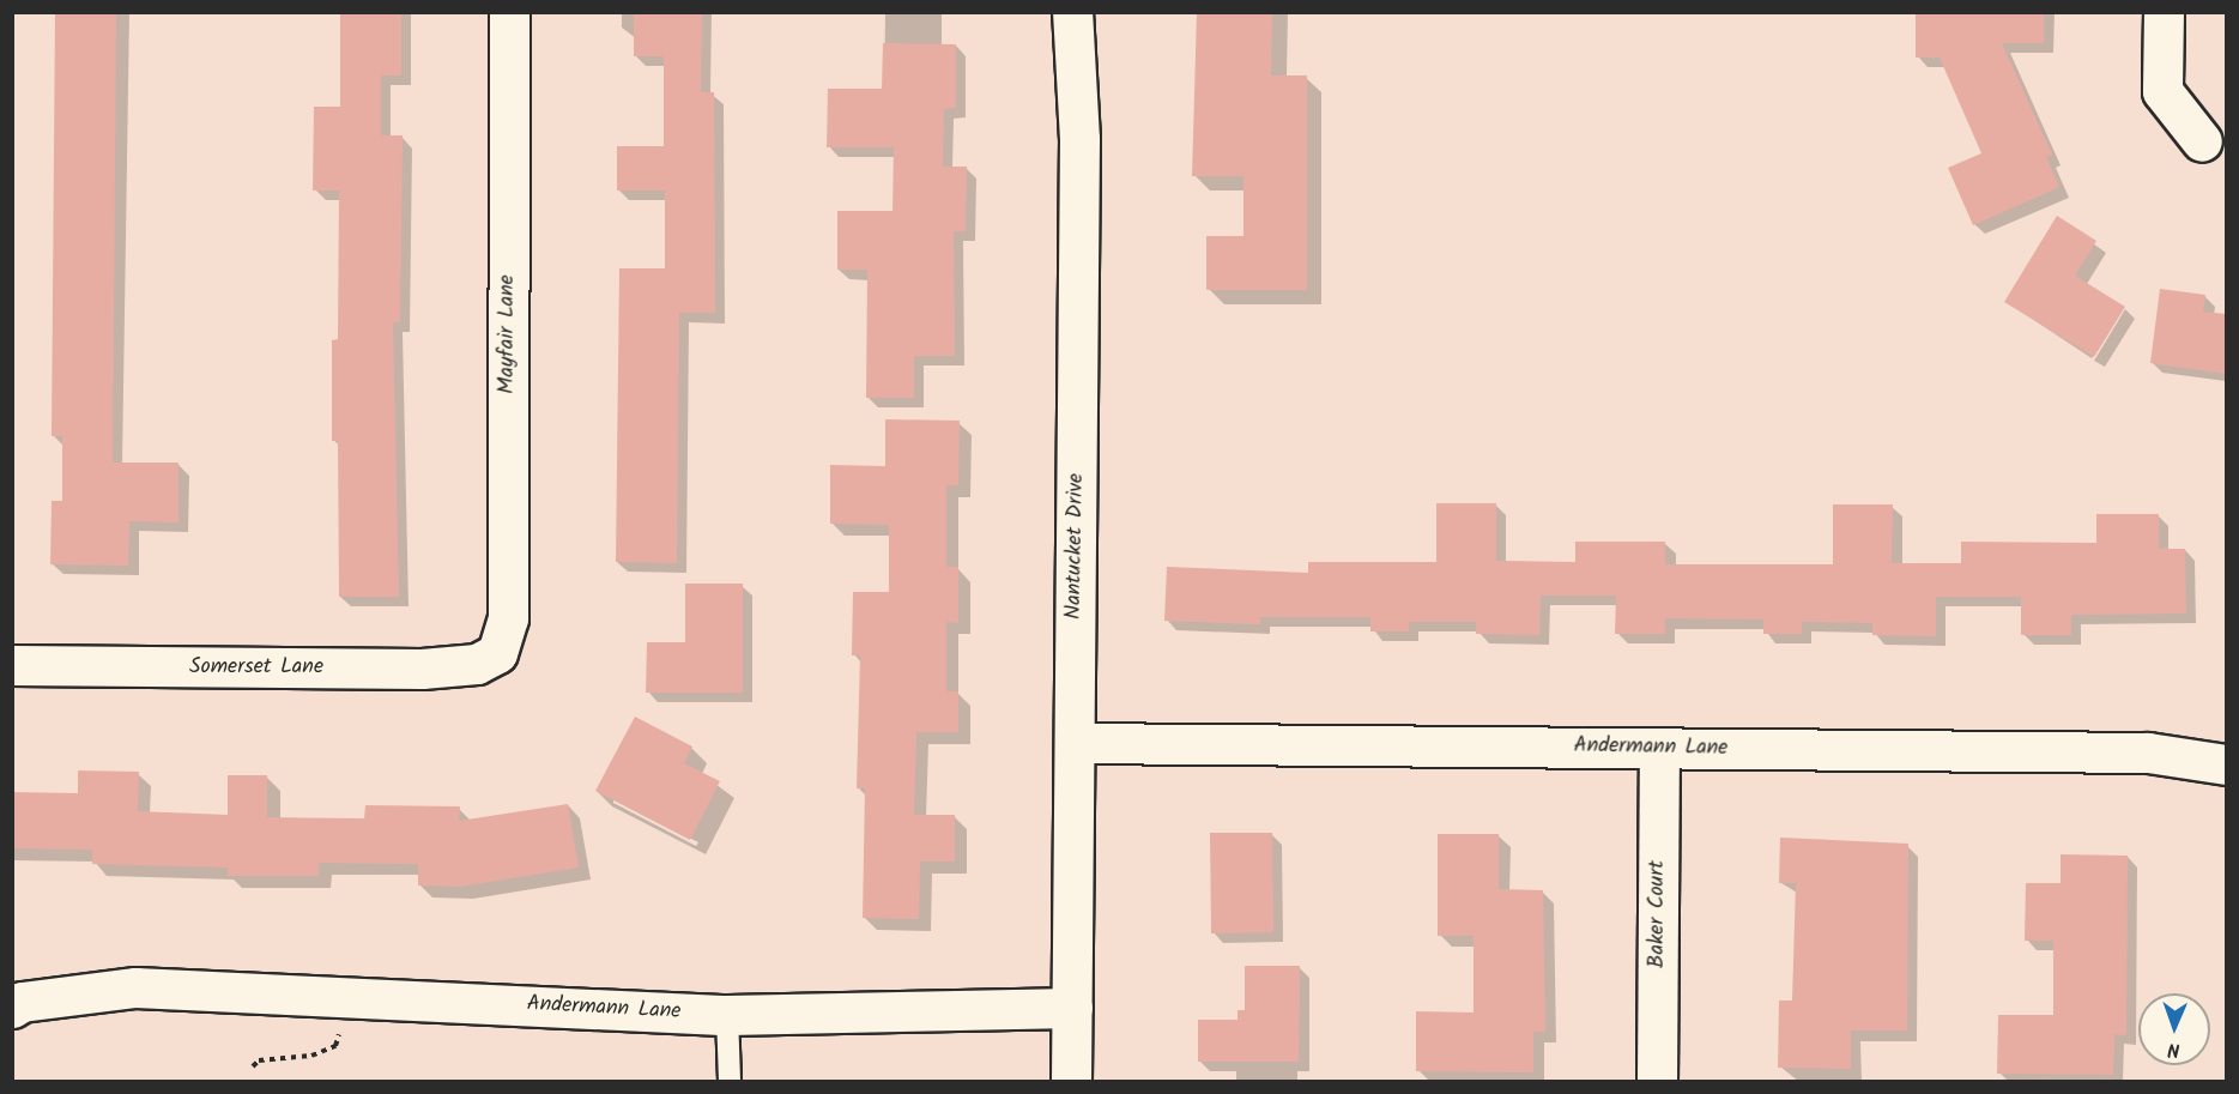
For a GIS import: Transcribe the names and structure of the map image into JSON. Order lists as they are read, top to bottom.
{
  "streets": {
    "street": [
      "Mayfair Lane",
      "Nantucket Drive",
      "Somerset Lane",
      "Andermann Lane",
      "Baker Court"
    ]
  },
  "crossings": [
    ["Mayfair Lane", "Somerset Lane"],
    ["Nantucket Drive", "Andermann Lane"],
    ["Andermann Lane", "Baker Court"]
  ],
  "north": "bottom"
}
